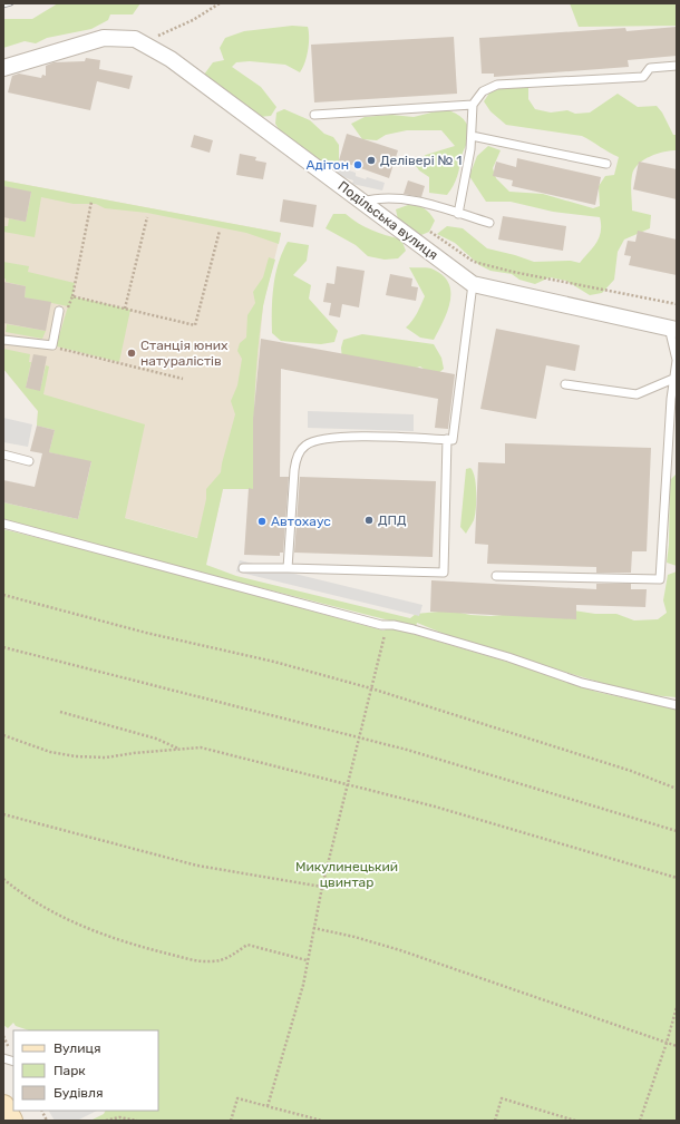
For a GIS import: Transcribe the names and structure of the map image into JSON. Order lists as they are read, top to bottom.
{
  "streets": {
    "street": ["Подільська вулиця"]
  },
  "parks": ["Микулинецький цвинтар"],
  "places": [
    "Делівері № 1",
    "Адітон",
    "Станція юних натуралістів",
    "ДПД",
    "Автохаус"
  ],
  "legend": ["Вулиця", "Парк", "Будівля"]
}
